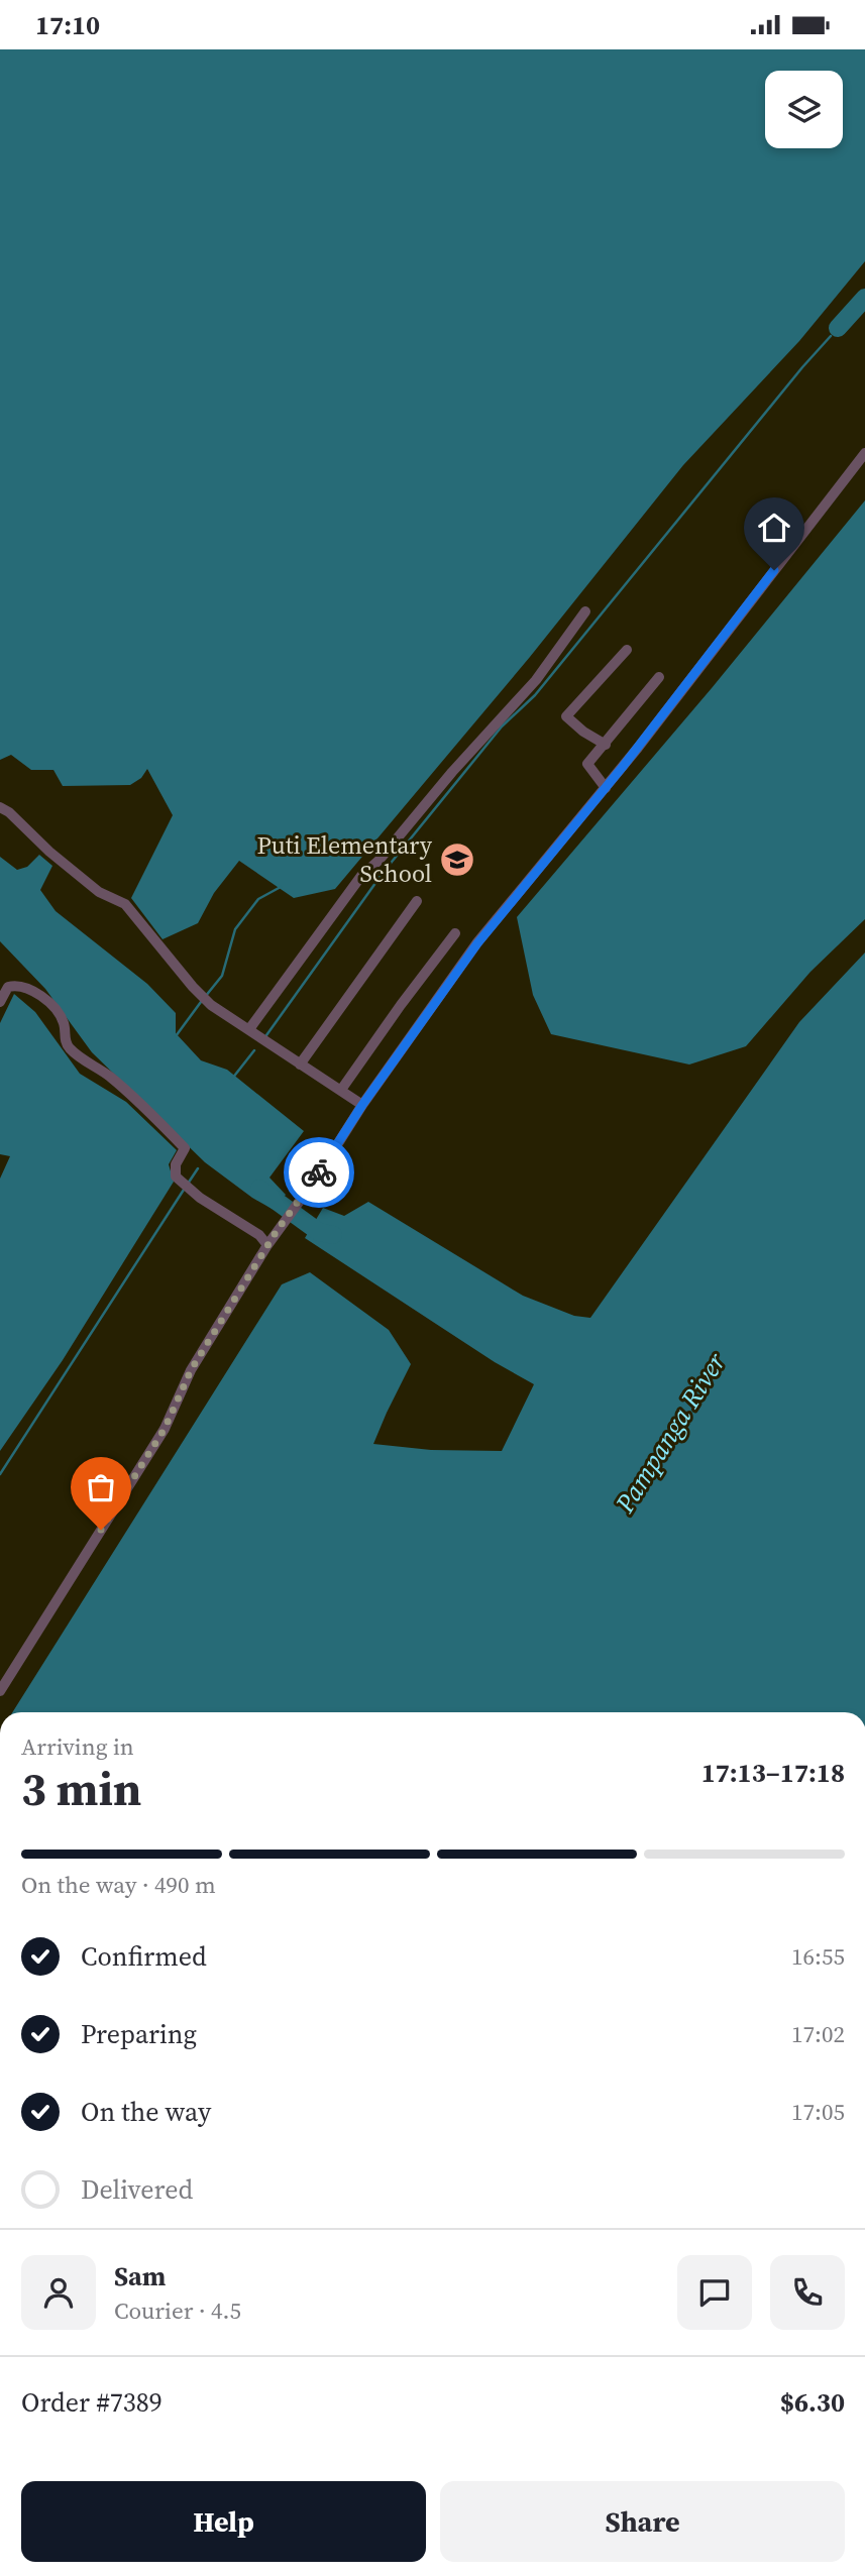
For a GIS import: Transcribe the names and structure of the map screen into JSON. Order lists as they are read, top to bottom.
{
  "water": ["Pampanga River"],
  "places": {
    "school or university": ["Puti Elementary School"]
  },
  "page": {
    "status": "17:10",
    "heading": ["3 min", "Arriving in", "17:13–17:18"],
    "panel": [
      "Sam",
      "Courier · 4.5",
      "Order #7389",
      "$6.30"
    ],
    "bar": "On the way · 490 m",
    "list": [
      ["Confirmed", "16:55"],
      ["Preparing", "17:02"],
      ["On the way", "17:05"],
      "Delivered"
    ],
    "buttons": ["Help", "Share"]
  }
}
